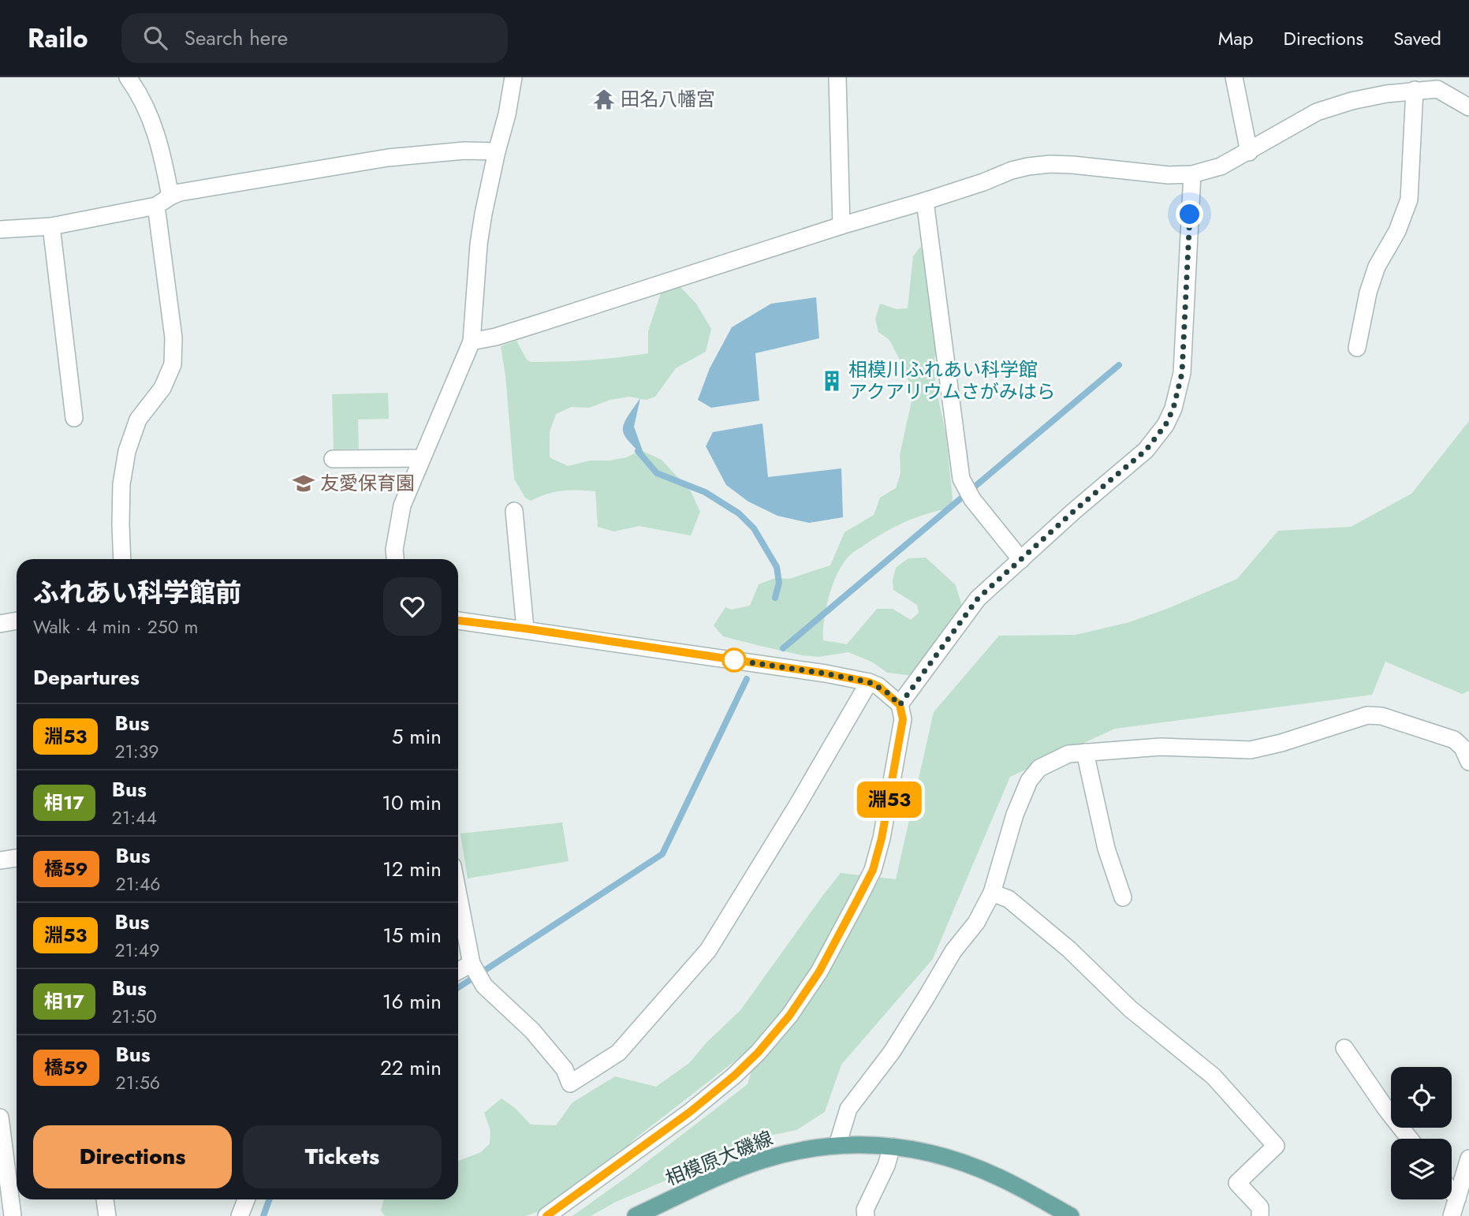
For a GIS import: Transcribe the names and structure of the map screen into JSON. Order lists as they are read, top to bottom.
{
  "streets": {
    "main road": ["相模原大磯線"]
  },
  "places": {
    "temple": ["田名八幡宮"],
    "building": ["相模川ふれあい科学館 アクアリウムさがみはら"],
    "school or university": ["友愛保育園"]
  },
  "lines": ["bus line 淵53"],
  "page": {
    "header": "Railo",
    "search": "Search here",
    "nav": ["Map", "Directions", "Saved"],
    "on_map": "淵53",
    "heading": [
      ["ふれあい科学館前", "Walk · 4 min · 250 m"],
      "Departures"
    ],
    "list": [
      {
        "mark": "淵53",
        "name": "Bus",
        "note": "21:39",
        "value": "5 min"
      },
      {
        "mark": "相17",
        "name": "Bus",
        "note": "21:44",
        "value": "10 min"
      },
      {
        "mark": "橋59",
        "name": "Bus",
        "note": "21:46",
        "value": "12 min"
      },
      {
        "mark": "淵53",
        "name": "Bus",
        "note": "21:49",
        "value": "15 min"
      },
      {
        "mark": "相17",
        "name": "Bus",
        "note": "21:50",
        "value": "16 min"
      },
      {
        "mark": "橋59",
        "name": "Bus",
        "note": "21:56",
        "value": "22 min"
      }
    ],
    "buttons": ["Directions", "Tickets"]
  }
}
